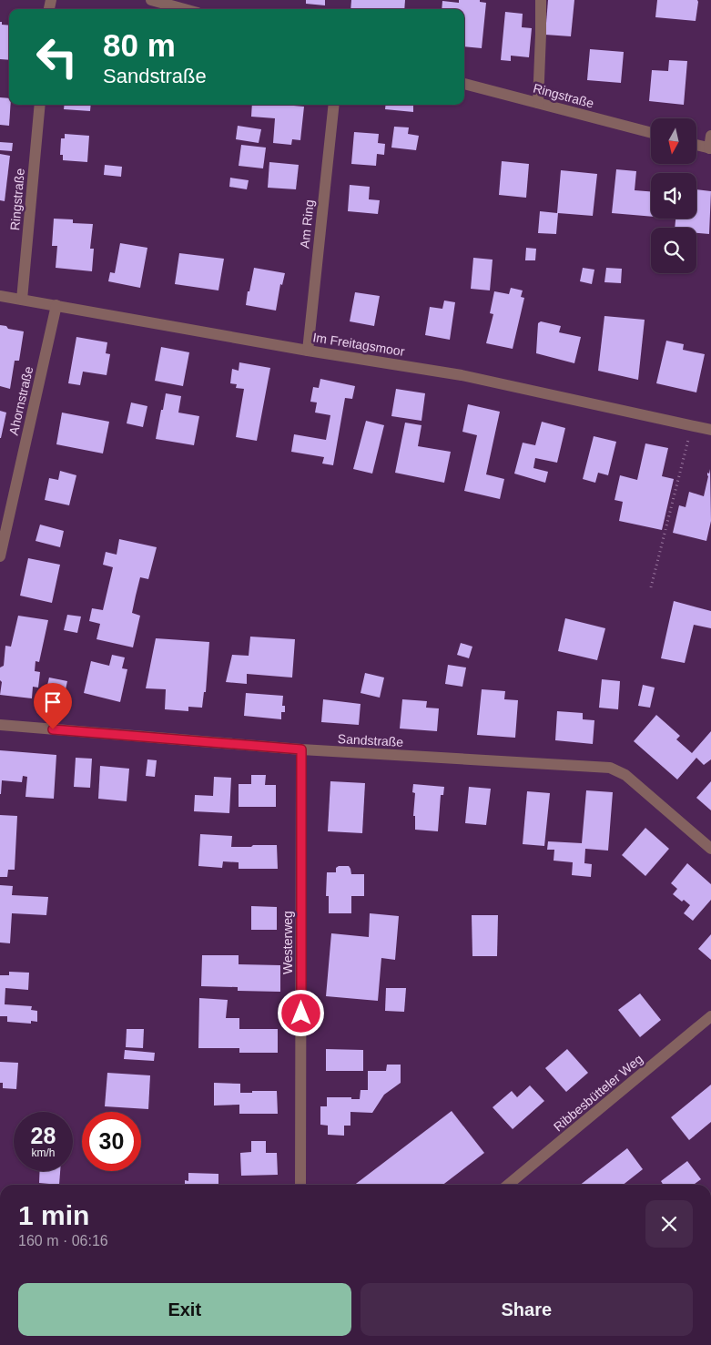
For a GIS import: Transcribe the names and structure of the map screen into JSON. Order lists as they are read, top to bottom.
{
  "streets": {
    "street": [
      "Ringstraße",
      "Am Ring",
      "Im Freitagsmoor",
      "Ahornstraße",
      "Sandstraße",
      "Westerweg",
      "Ribbesbütteler Weg"
    ]
  },
  "crossings": [
    ["Ringstraße", "Im Freitagsmoor"],
    ["Am Ring", "Im Freitagsmoor"],
    ["Im Freitagsmoor", "Ahornstraße"],
    ["Sandstraße", "Westerweg"]
  ],
  "north": "bottom",
  "page": {
    "turn": ["80 m", "Sandstraße"],
    "speed": "28 km/h",
    "limit": "30",
    "heading": ["1 min", "160 m · 06:16"],
    "buttons": ["Exit", "Share"]
  }
}
